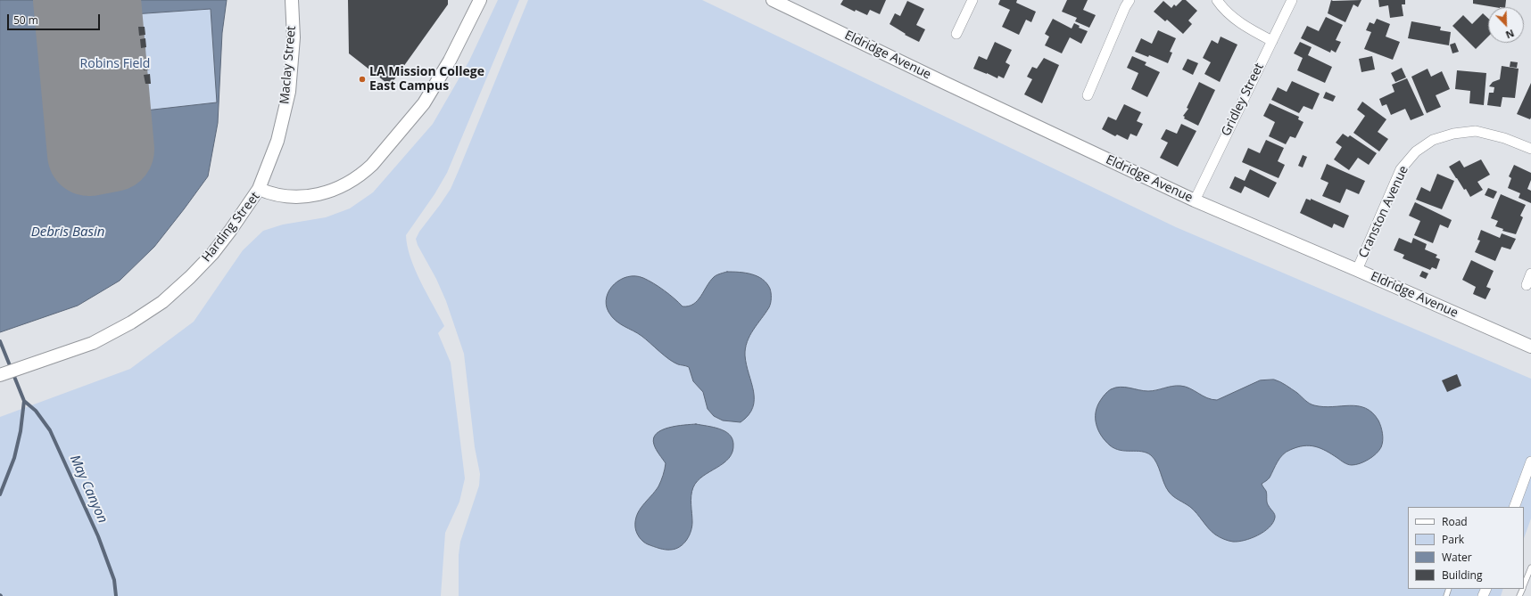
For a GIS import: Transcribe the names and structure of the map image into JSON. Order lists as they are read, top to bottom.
{
  "streets": {
    "street": [
      "Eldridge Avenue",
      "Maclay Street",
      "Gridley Street",
      "Cranston Avenue",
      "Harding Street"
    ]
  },
  "crossings": [
    ["Eldridge Avenue", "Gridley Street"],
    ["Eldridge Avenue", "Cranston Avenue"],
    ["Maclay Street", "Harding Street"]
  ],
  "water": ["Debris Basin", "May Canyon"],
  "parks": ["Robins Field"],
  "places": ["LA Mission College East Campus"],
  "legend": [
    "Road",
    "Park",
    "Water",
    "Building"
  ],
  "scale_bar": "50 m",
  "north": "bottom right"
}
